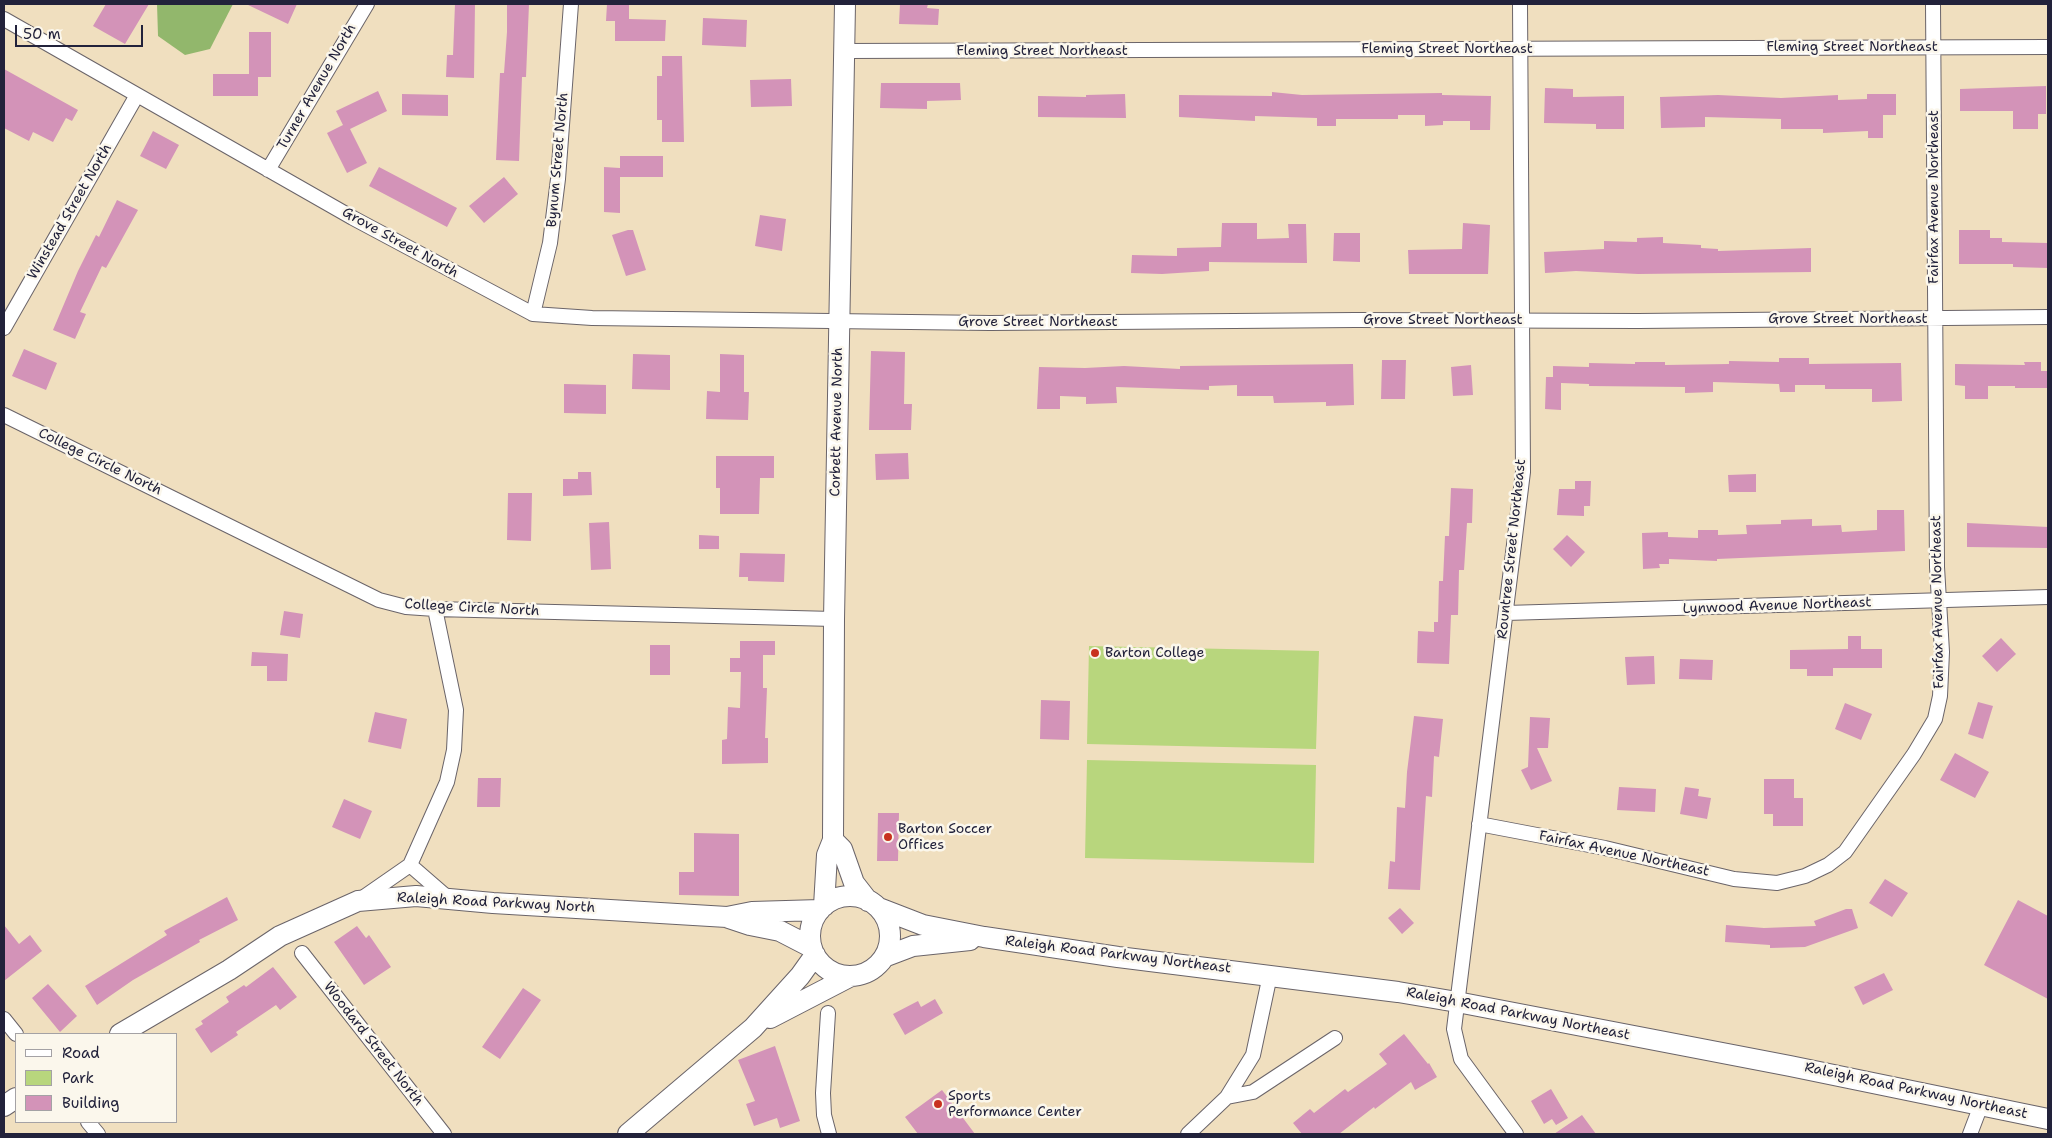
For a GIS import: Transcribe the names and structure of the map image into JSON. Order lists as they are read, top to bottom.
{
  "streets": {
    "street": [
      "Fleming Street Northeast",
      "Turner Avenue North",
      "Bynum Street North",
      "Fairfax Avenue Northeast",
      "Winstead Street North",
      "Grove Street North",
      "Grove Street Northeast",
      "Corbett Avenue North",
      "College Circle North",
      "Rountree Street Northeast",
      "Lynwood Avenue Northeast",
      "Raleigh Road Parkway North",
      "Raleigh Road Parkway Northeast",
      "Woodard Street North"
    ]
  },
  "crossings": [
    ["Fleming Street Northeast", "Fairfax Avenue Northeast"],
    ["Fleming Street Northeast", "Corbett Avenue North"],
    ["Fleming Street Northeast", "Rountree Street Northeast"],
    ["Turner Avenue North", "Grove Street North"],
    ["Bynum Street North", "Grove Street North"],
    ["Fairfax Avenue Northeast", "Grove Street Northeast"],
    ["Fairfax Avenue Northeast", "Rountree Street Northeast"],
    ["Fairfax Avenue Northeast", "Lynwood Avenue Northeast"],
    ["Winstead Street North", "Grove Street North"],
    ["Grove Street North", "Grove Street Northeast"],
    ["Grove Street North", "Corbett Avenue North"],
    ["Grove Street Northeast", "Corbett Avenue North"],
    ["Grove Street Northeast", "Rountree Street Northeast"],
    ["Corbett Avenue North", "College Circle North"],
    ["Corbett Avenue North", "Raleigh Road Parkway North"],
    ["Corbett Avenue North", "Raleigh Road Parkway Northeast"],
    ["Rountree Street Northeast", "Lynwood Avenue Northeast"],
    ["Rountree Street Northeast", "Raleigh Road Parkway Northeast"],
    ["Raleigh Road Parkway North", "Raleigh Road Parkway Northeast"]
  ],
  "places": ["Barton College", "Barton Soccer Offices", "Sports Performance Center"],
  "legend": ["Road", "Park", "Building"],
  "scale_bar": "50 m"
}
